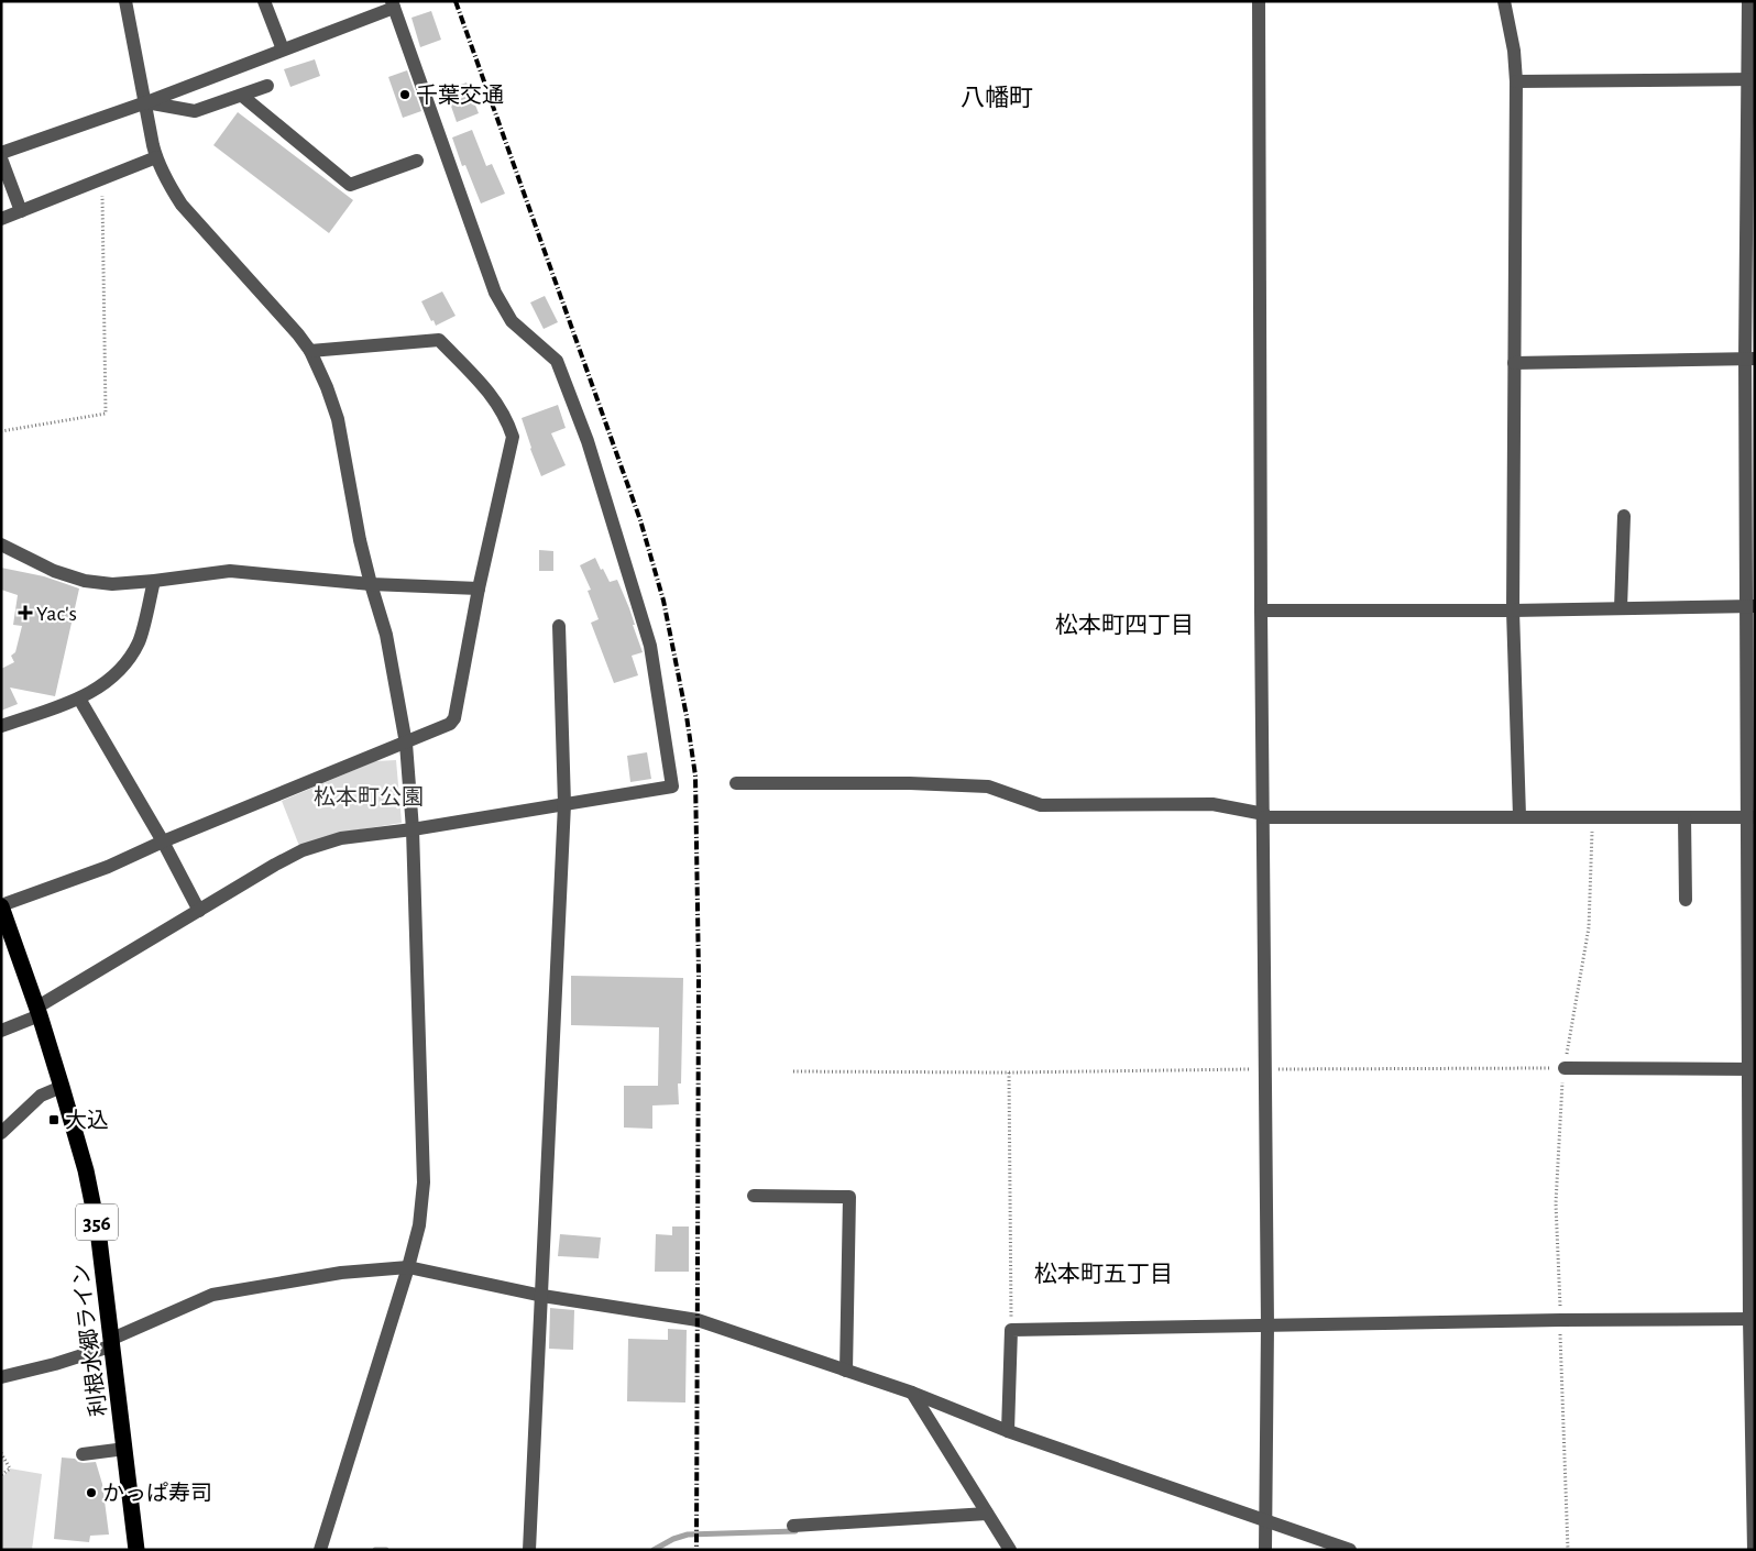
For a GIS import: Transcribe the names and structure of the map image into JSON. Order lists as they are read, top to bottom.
{
  "streets": {
    "highway": ["356", "利根水郷ライン"]
  },
  "districts": ["八幡町", "松本町四丁目", "松本町五丁目"],
  "parks": ["松本町公園"],
  "places": {
    "other": ["千葉交通", "かっぱ寿司"],
    "health": ["Yac's"],
    "transit": ["大込"]
  }
}
